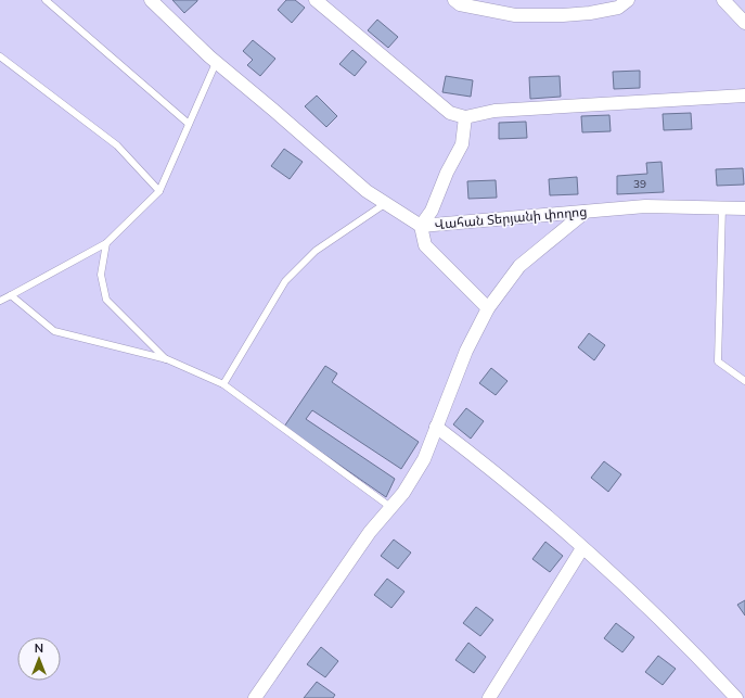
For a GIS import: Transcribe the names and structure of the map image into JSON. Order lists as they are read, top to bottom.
{
  "streets": {
    "street": ["Վահան Տերյանի փողոց"]
  },
  "house_numbers": ["39"],
  "north": "top"
}
